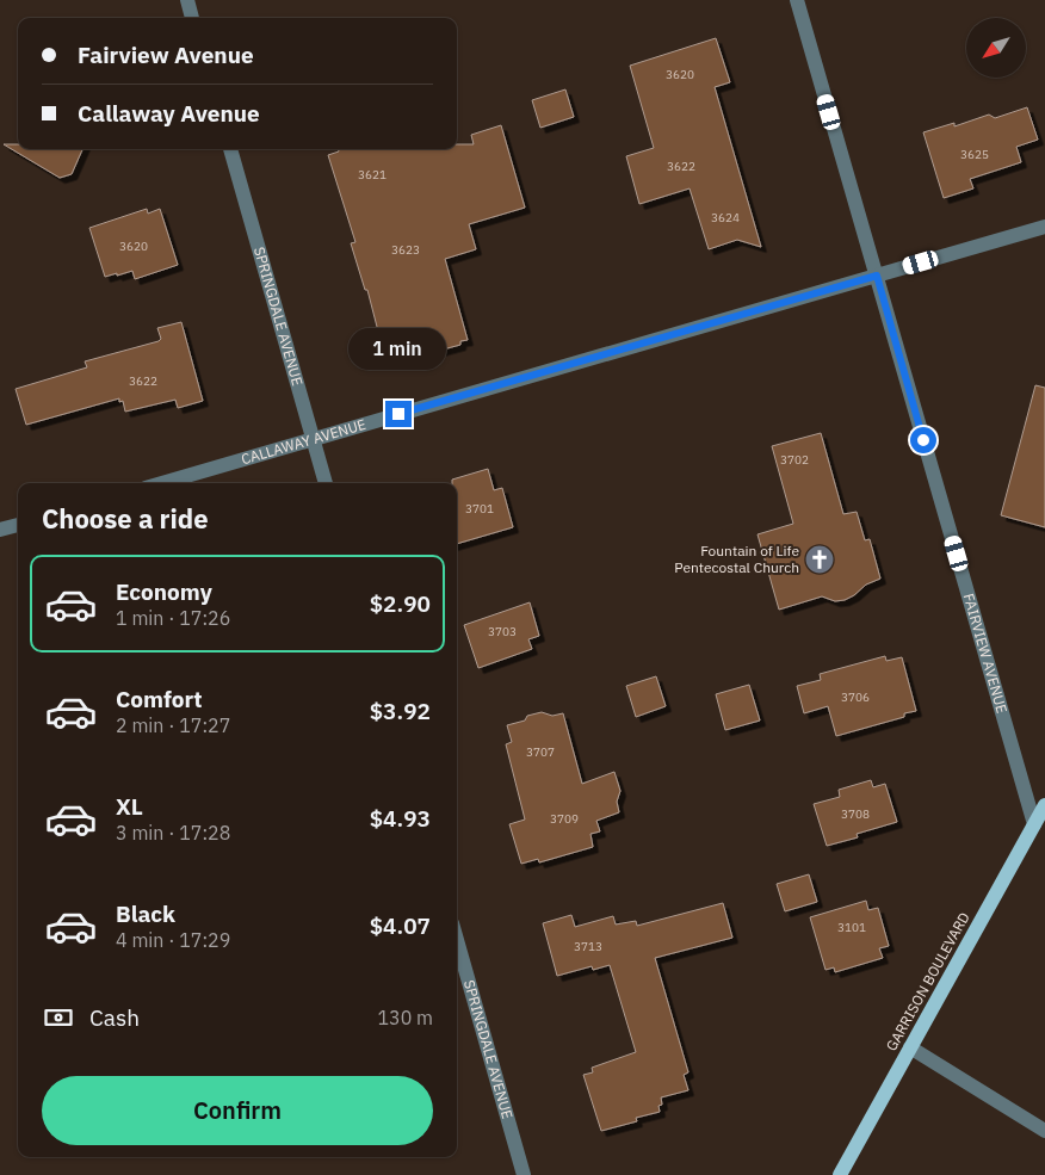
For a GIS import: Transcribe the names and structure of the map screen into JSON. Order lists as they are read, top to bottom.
{
  "streets": {
    "main road": ["GARRISON BOULEVARD"],
    "street": ["SPRINGDALE AVENUE", "CALLAWAY AVENUE", "FAIRVIEW AVENUE"]
  },
  "crossings": [
    ["SPRINGDALE AVENUE", "CALLAWAY AVENUE"],
    ["CALLAWAY AVENUE", "FAIRVIEW AVENUE"],
    ["FAIRVIEW AVENUE", "GARRISON BOULEVARD"]
  ],
  "places": {
    "church": ["Fountain of Life Pentecostal Church"]
  },
  "house_numbers": [
    "3620",
    "3625",
    "3622",
    "3621",
    "3624",
    "3620",
    "3623",
    "3622",
    "3702",
    "3701",
    "3703",
    "3706",
    "3707",
    "3708",
    "3709",
    "3101",
    "3713"
  ],
  "north": "bottom left",
  "page": {
    "banner": ["Fairview Avenue", "Callaway Avenue"],
    "bubble": "1 min",
    "heading": "Choose a ride",
    "list": [
      {
        "name": "Economy",
        "note": "1 min · 17:26",
        "value": "$2.90"
      },
      {
        "name": "Comfort",
        "note": "2 min · 17:27",
        "value": "$3.92"
      },
      {
        "name": "XL",
        "note": "3 min · 17:28",
        "value": "$4.93"
      },
      {
        "name": "Black",
        "note": "4 min · 17:29",
        "value": "$4.07"
      }
    ],
    "pay": ["Cash", "130 m"],
    "buttons": "Confirm"
  }
}
